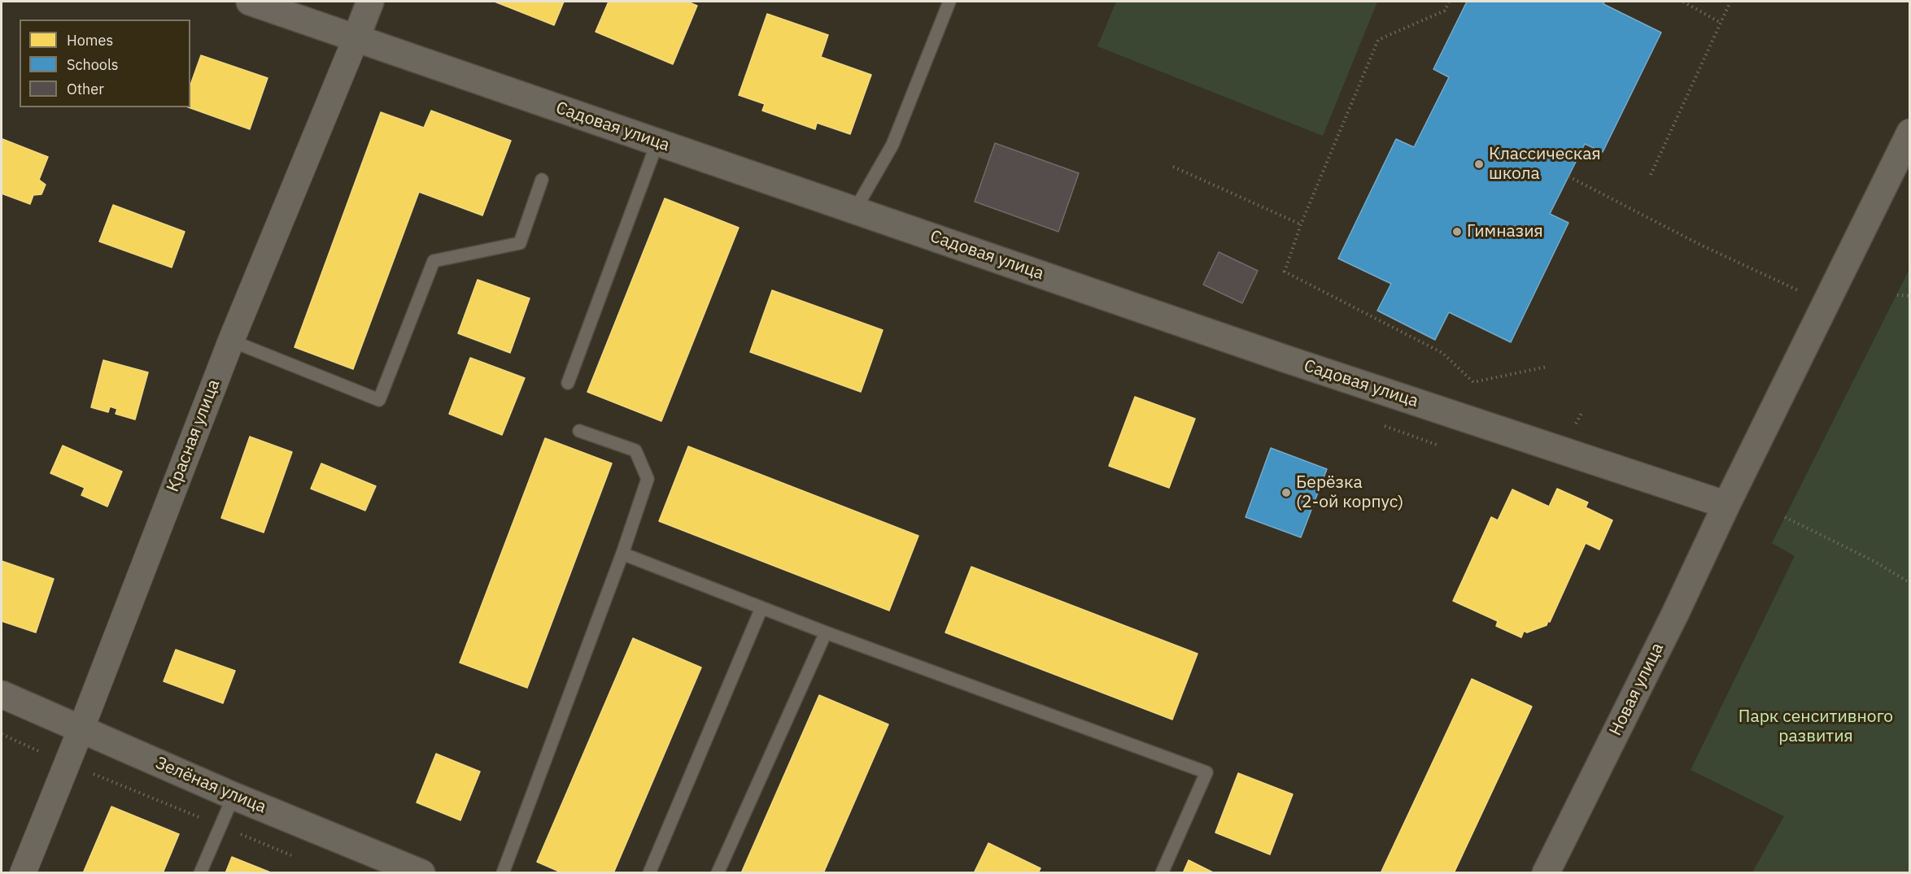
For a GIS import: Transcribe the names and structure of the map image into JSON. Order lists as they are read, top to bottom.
{
  "streets": {
    "street": [
      "Садовая улица",
      "Красная улица",
      "Новая улица",
      "Зелёная улица"
    ]
  },
  "crossings": [
    ["Садовая улица", "Красная улица"],
    ["Садовая улица", "Новая улица"],
    ["Красная улица", "Зелёная улица"]
  ],
  "parks": ["Парк сенситивного развития"],
  "places": ["Классическая школа", "Гимназия", "Берёзка (2-ой корпус)"],
  "legend": ["Homes", "Schools", "Other"]
}
